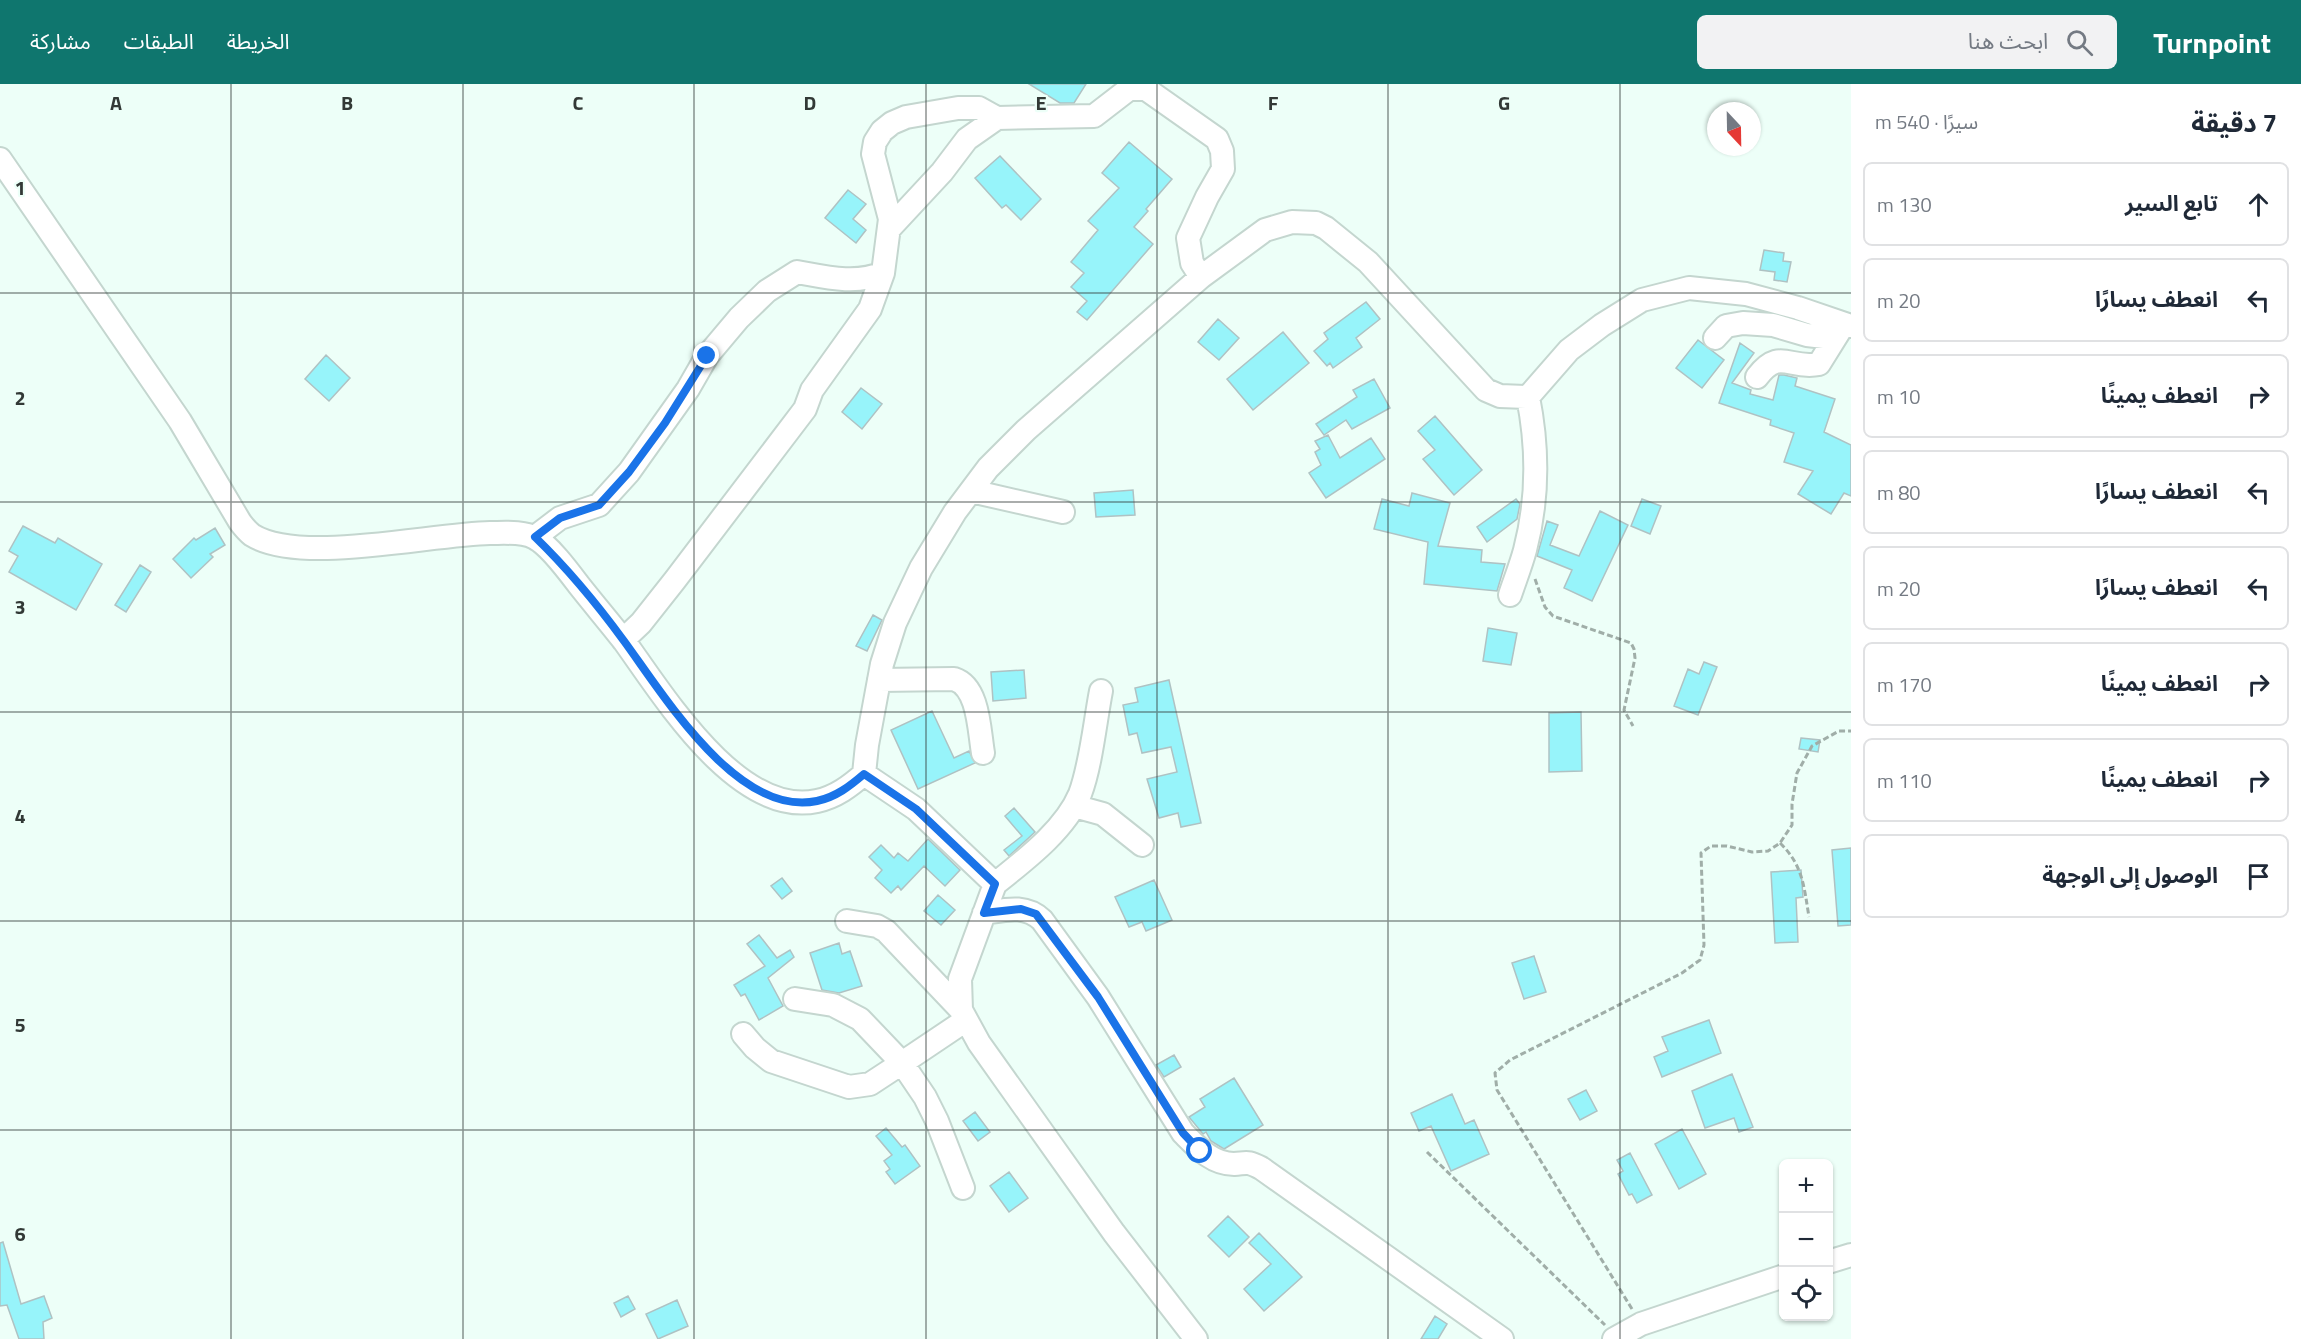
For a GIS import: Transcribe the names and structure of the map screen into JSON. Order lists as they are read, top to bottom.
{
  "north": "bottom",
  "page": {
    "header": "Turnpoint",
    "search": "ابحث هنا",
    "nav": ["الخريطة", "الطبقات", "مشاركة"],
    "heading": ["7 دقيقة", "سيرًا · 540 m"],
    "list": [
      ["تابع السير", "130 m"],
      ["انعطف يسارًا", "20 m"],
      ["انعطف يمينًا", "10 m"],
      ["انعطف يسارًا", "80 m"],
      ["انعطف يسارًا", "20 m"],
      ["انعطف يمينًا", "170 m"],
      ["انعطف يمينًا", "110 m"],
      "الوصول إلى الوجهة"
    ],
    "map_buttons": ["+", "−"]
  },
  "grid": {
    "columns": [
      "A",
      "B",
      "C",
      "D",
      "E",
      "F",
      "G"
    ],
    "rows": [
      "1",
      "2",
      "3",
      "4",
      "5",
      "6"
    ]
  }
}
